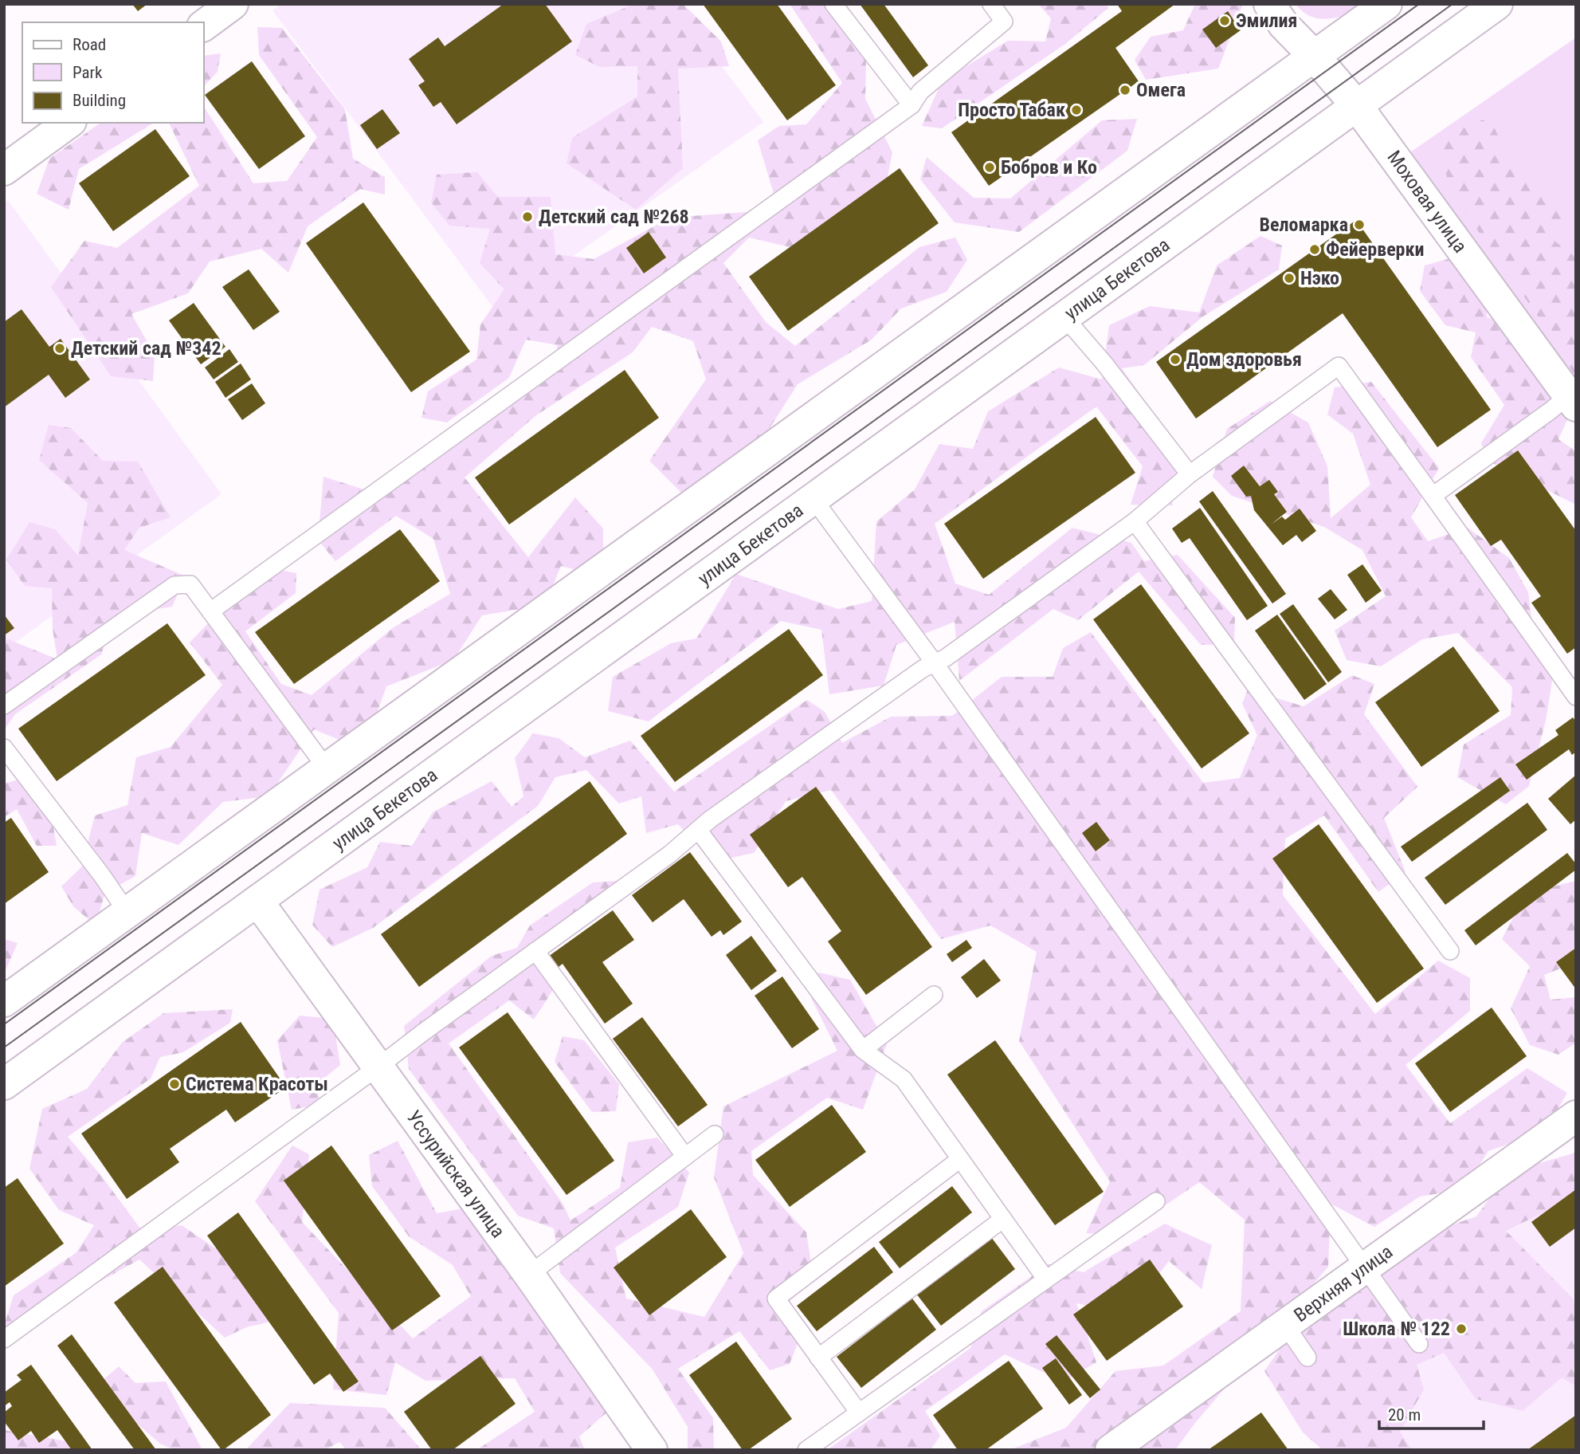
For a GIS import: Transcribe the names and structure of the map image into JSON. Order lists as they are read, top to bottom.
{
  "streets": {
    "main road": [
      "Моховая улица",
      "улица Бекетова",
      "Уссурийская улица",
      "Верхняя улица"
    ]
  },
  "crossings": [
    ["Моховая улица", "улица Бекетова"],
    ["улица Бекетова", "Уссурийская улица"]
  ],
  "places": [
    "Эмилия",
    "Омега",
    "Просто Табак",
    "Бобров и Ко",
    "Детский сад №268",
    "Веломарка",
    "Фейерверки",
    "Нэко",
    "Детский сад №342",
    "Дом здоровья",
    "Система Красоты",
    "Школа № 122"
  ],
  "legend": ["Road", "Park", "Building"],
  "scale_bar": "20 m"
}
